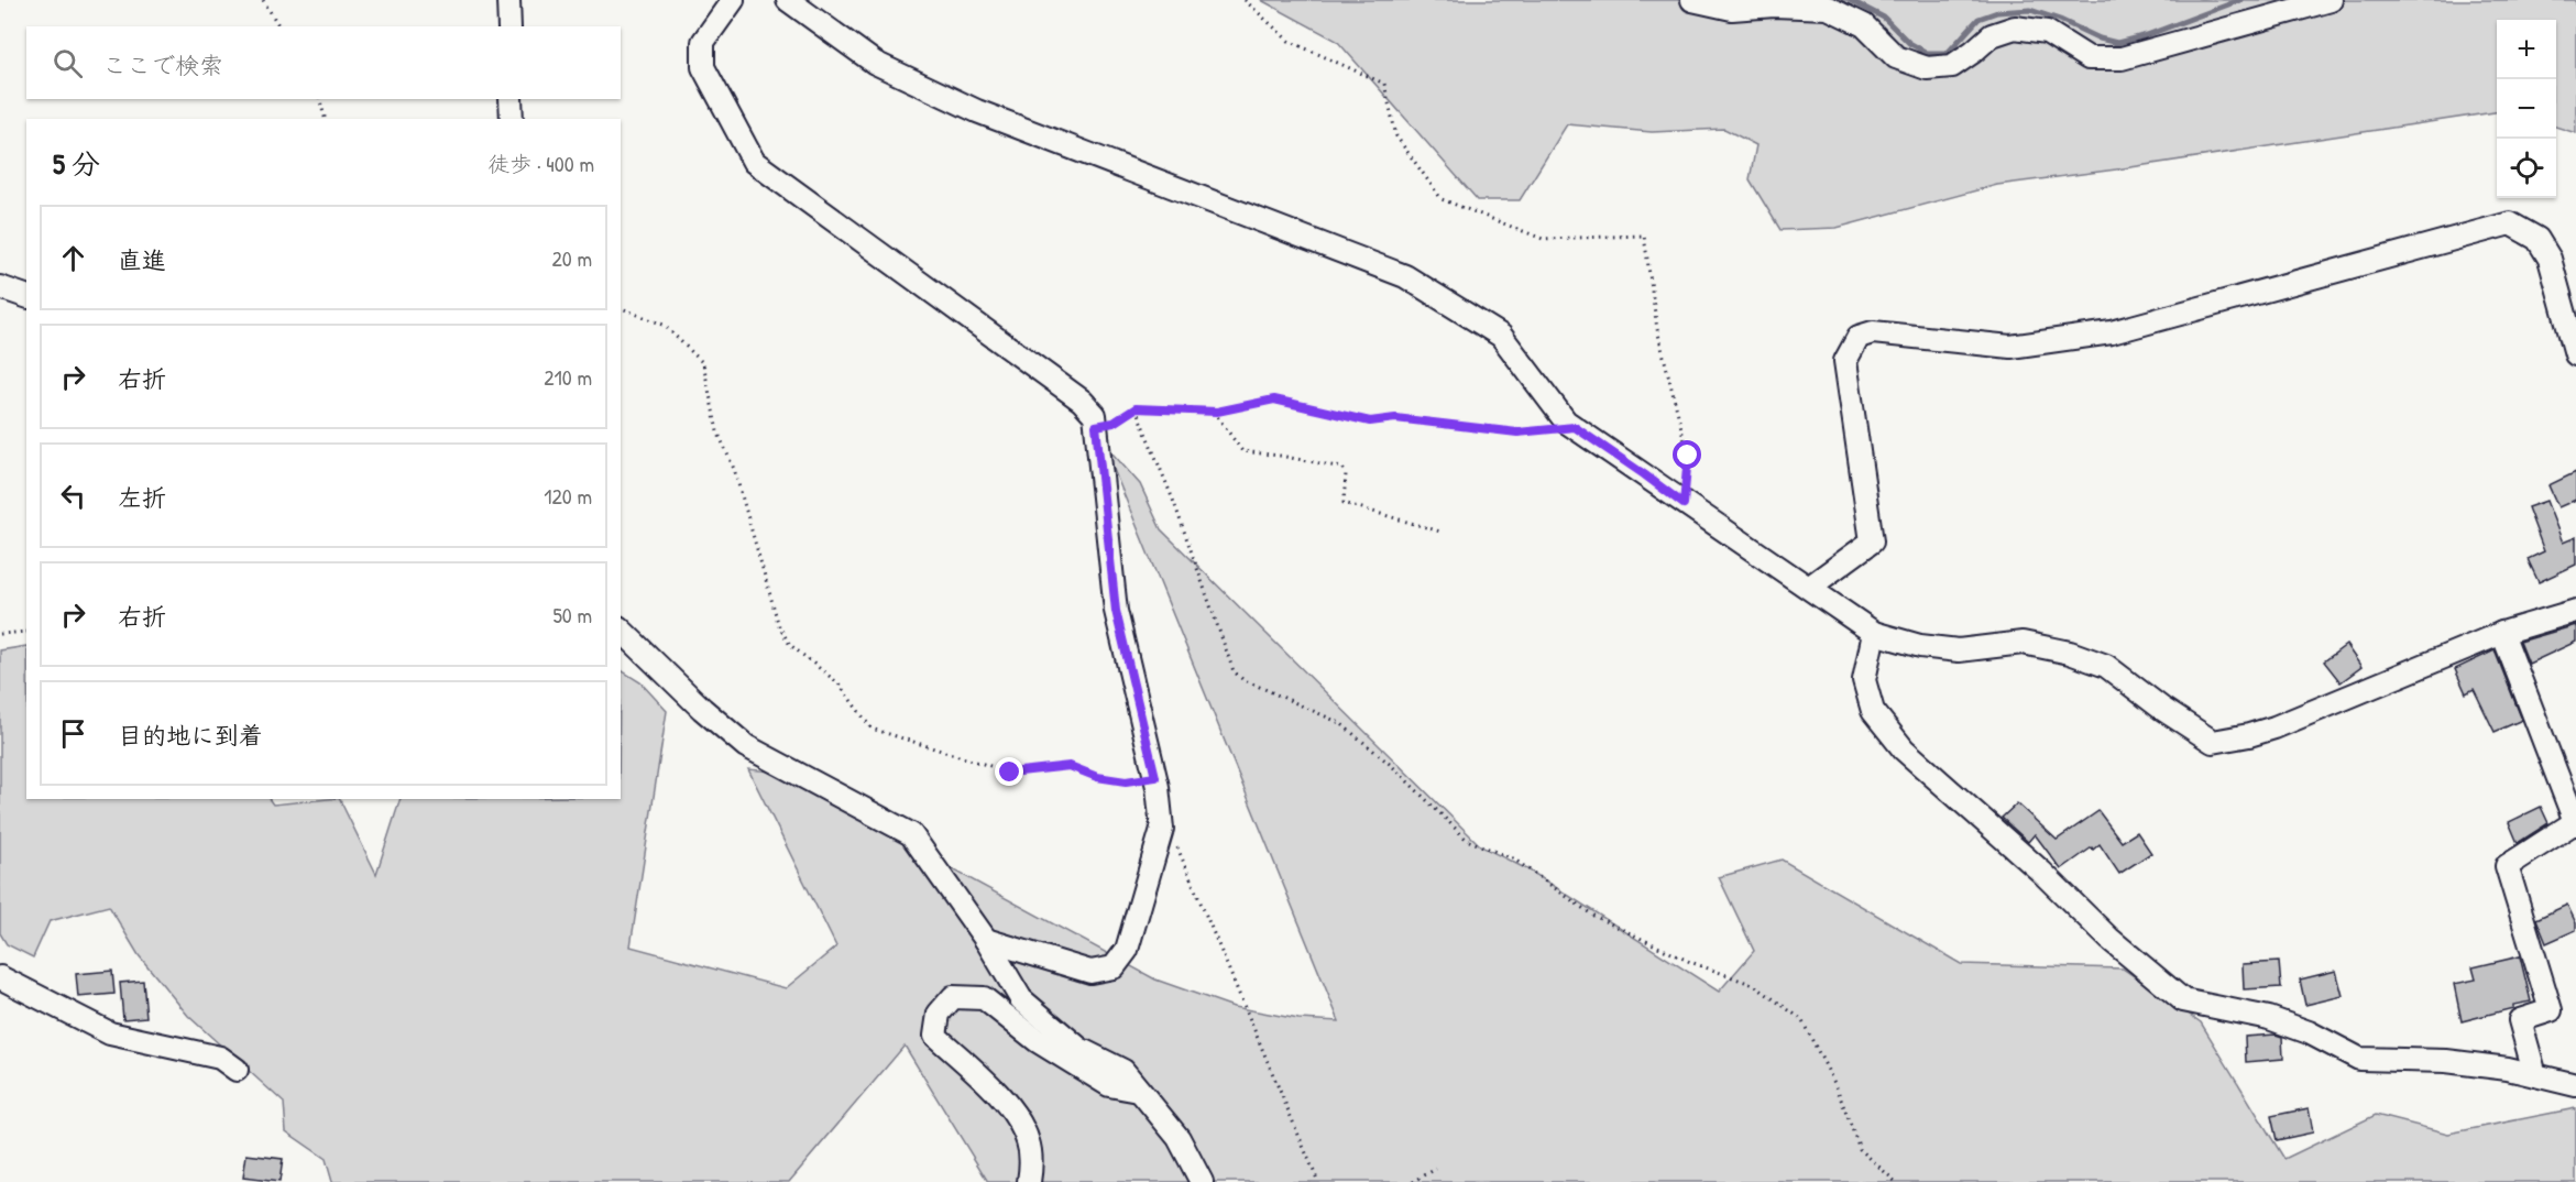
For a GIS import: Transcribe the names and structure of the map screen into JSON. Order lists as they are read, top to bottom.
{
  "page": {
    "map_buttons": ["+", "−"],
    "search": "ここで検索",
    "heading": ["5 分", "徒歩 · 400 m"],
    "list": [
      ["直進", "20 m"],
      ["右折", "210 m"],
      ["左折", "120 m"],
      ["右折", "50 m"],
      "目的地に到着"
    ]
  }
}
